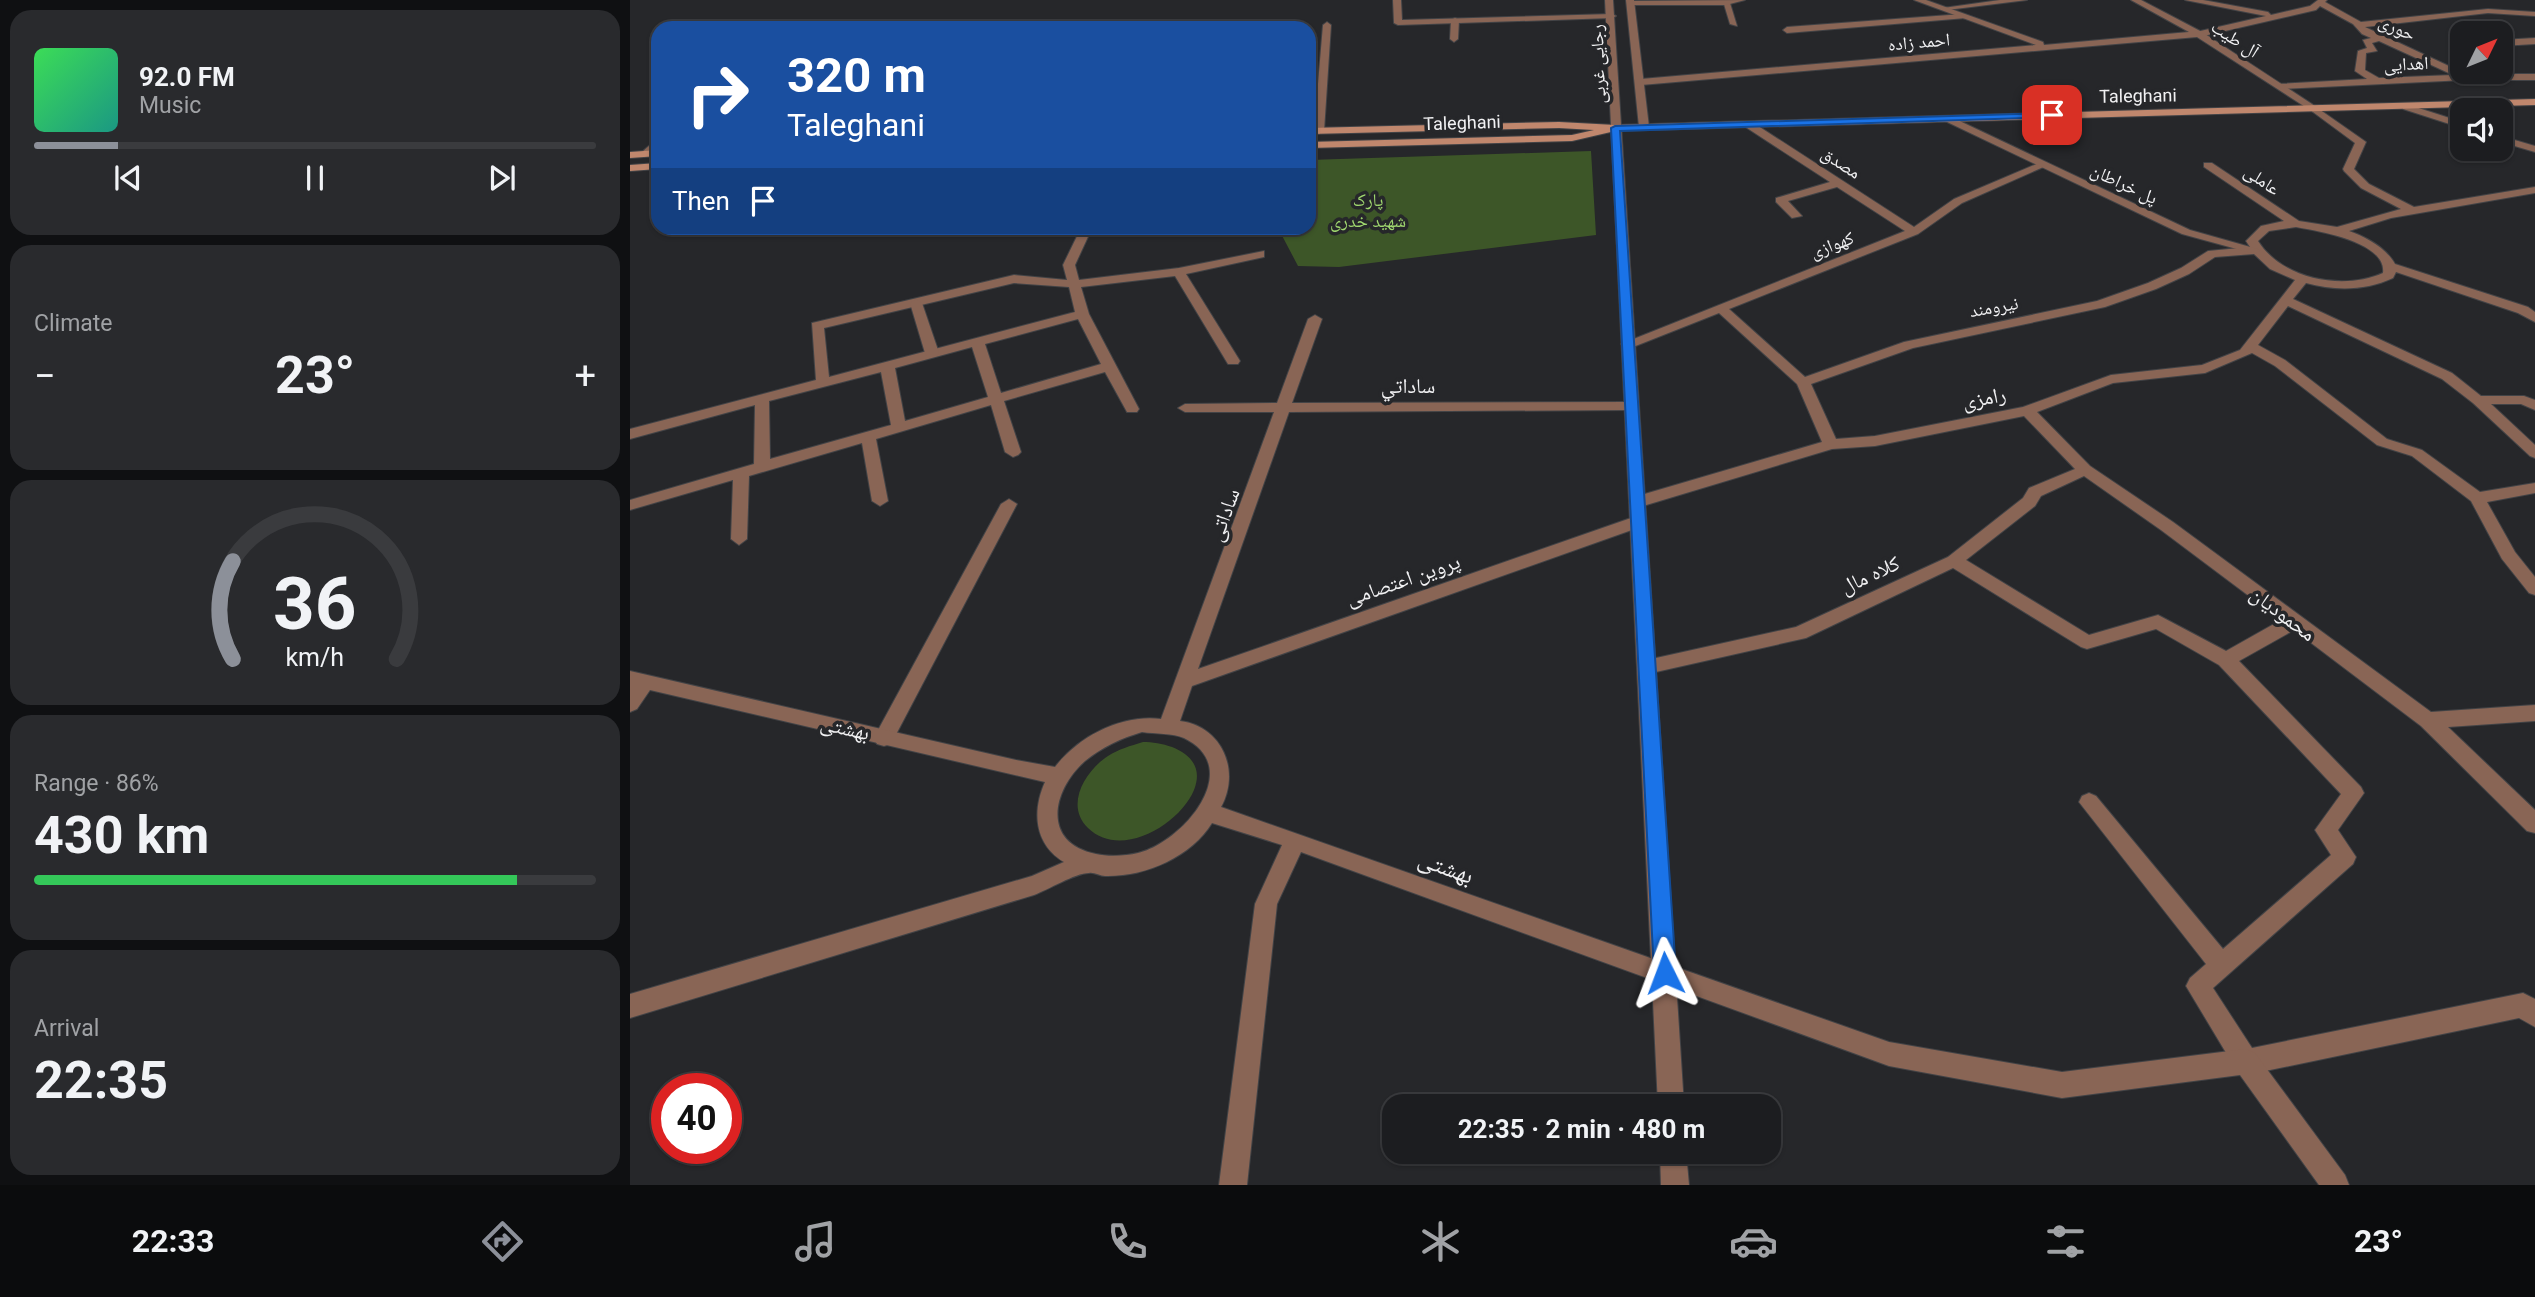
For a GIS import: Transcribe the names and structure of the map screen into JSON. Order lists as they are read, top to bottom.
{
  "streets": {
    "main road": ["Taleghani"],
    "street": [
      "حوری",
      "آل طیب",
      "احمد زاده",
      "رجایی غربی",
      "اهدایی",
      "مصدق",
      "عاملی",
      "پل خراطان",
      "کهوازی",
      "نیرومند",
      "ساداتي",
      "رامزی",
      "ساداتی",
      "کلاه مال",
      "پروین اعتصامی",
      "محمودیان",
      "بهشتی"
    ]
  },
  "crossings": [
    ["حوری", "احمد زاده"],
    ["آل طیب", "احمد زاده"],
    ["آل طیب", "اهدایی"],
    ["آل طیب", "Taleghani"],
    ["احمد زاده", "رجایی غربی"],
    ["رجایی غربی", "Taleghani"],
    ["رجایی غربی", "کهوازی"],
    ["رجایی غربی", "ساداتي"],
    ["رجایی غربی", "رامزی"],
    ["رجایی غربی", "کلاه مال"],
    ["رجایی غربی", "پروین اعتصامی"],
    ["رجایی غربی", "بهشتی"],
    ["Taleghani", "مصدق"],
    ["Taleghani", "پل خراطان"],
    ["مصدق", "کهوازی"],
    ["پل خراطان", "کهوازی"],
    ["پل خراطان", "نیرومند"],
    ["پل خراطان", "رامزی"],
    ["ساداتي", "ساداتی"],
    ["رامزی", "محمودیان"],
    ["ساداتی", "پروین اعتصامی"],
    ["ساداتی", "بهشتی"],
    ["کلاه مال", "محمودیان"]
  ],
  "parks": ["پارک شهید خدری"],
  "north": "top right",
  "page": {
    "turn": ["320 m", "Taleghani"],
    "song": ["92.0 FM", "Music"],
    "then": "Then",
    "tile": [
      "Climate",
      ["Range · 86%", "430 km"],
      ["Arrival", "22:35"]
    ],
    "heat": ["−", "23°", "+"],
    "limit": "40",
    "trip": "22:35 · 2 min · 480 m",
    "tabs": ["22:33", "23°"],
    "gauge": ["36", "km/h"]
  }
}
